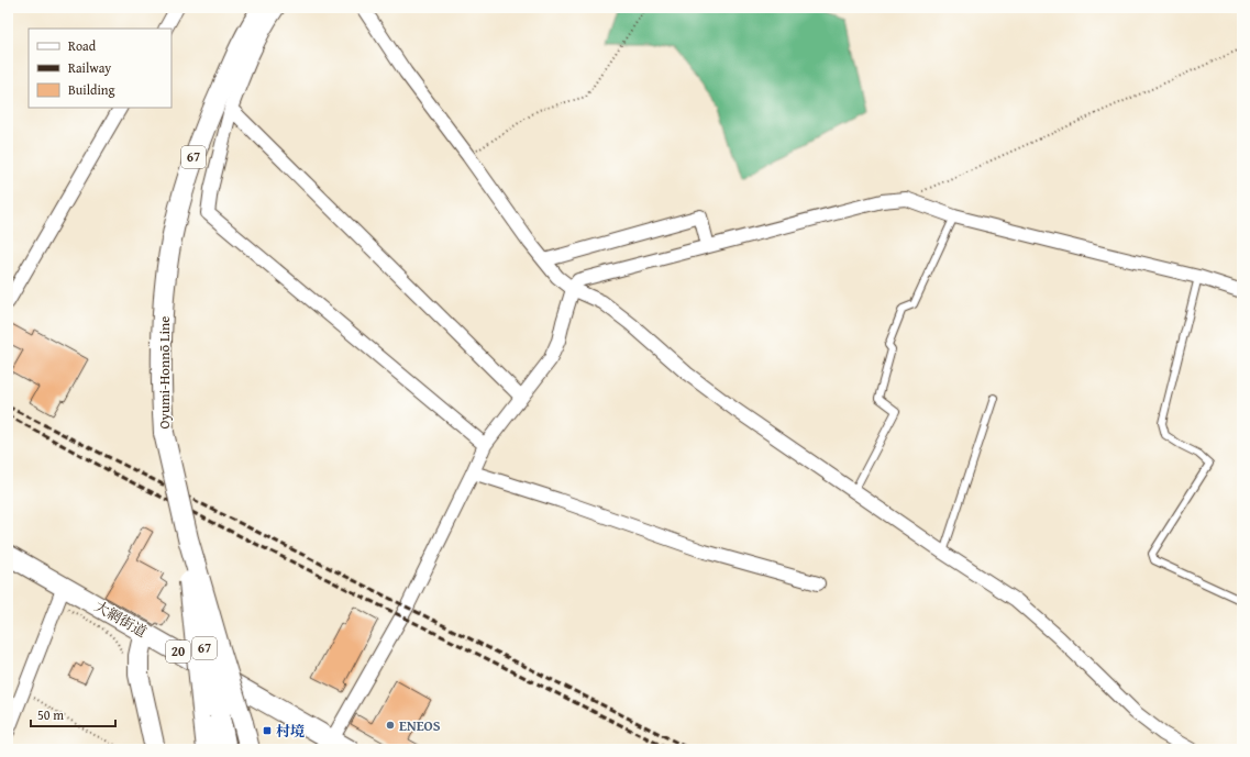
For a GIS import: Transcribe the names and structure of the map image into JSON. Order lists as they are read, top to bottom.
{
  "streets": {
    "main road": [
      "67",
      "Oyumi-Honnō Line",
      "大網街道",
      "20"
    ]
  },
  "places": {
    "other": ["ENEOS"],
    "transit": ["村境"]
  },
  "legend": ["Road", "Railway", "Building"],
  "scale_bar": "50 m"
}
